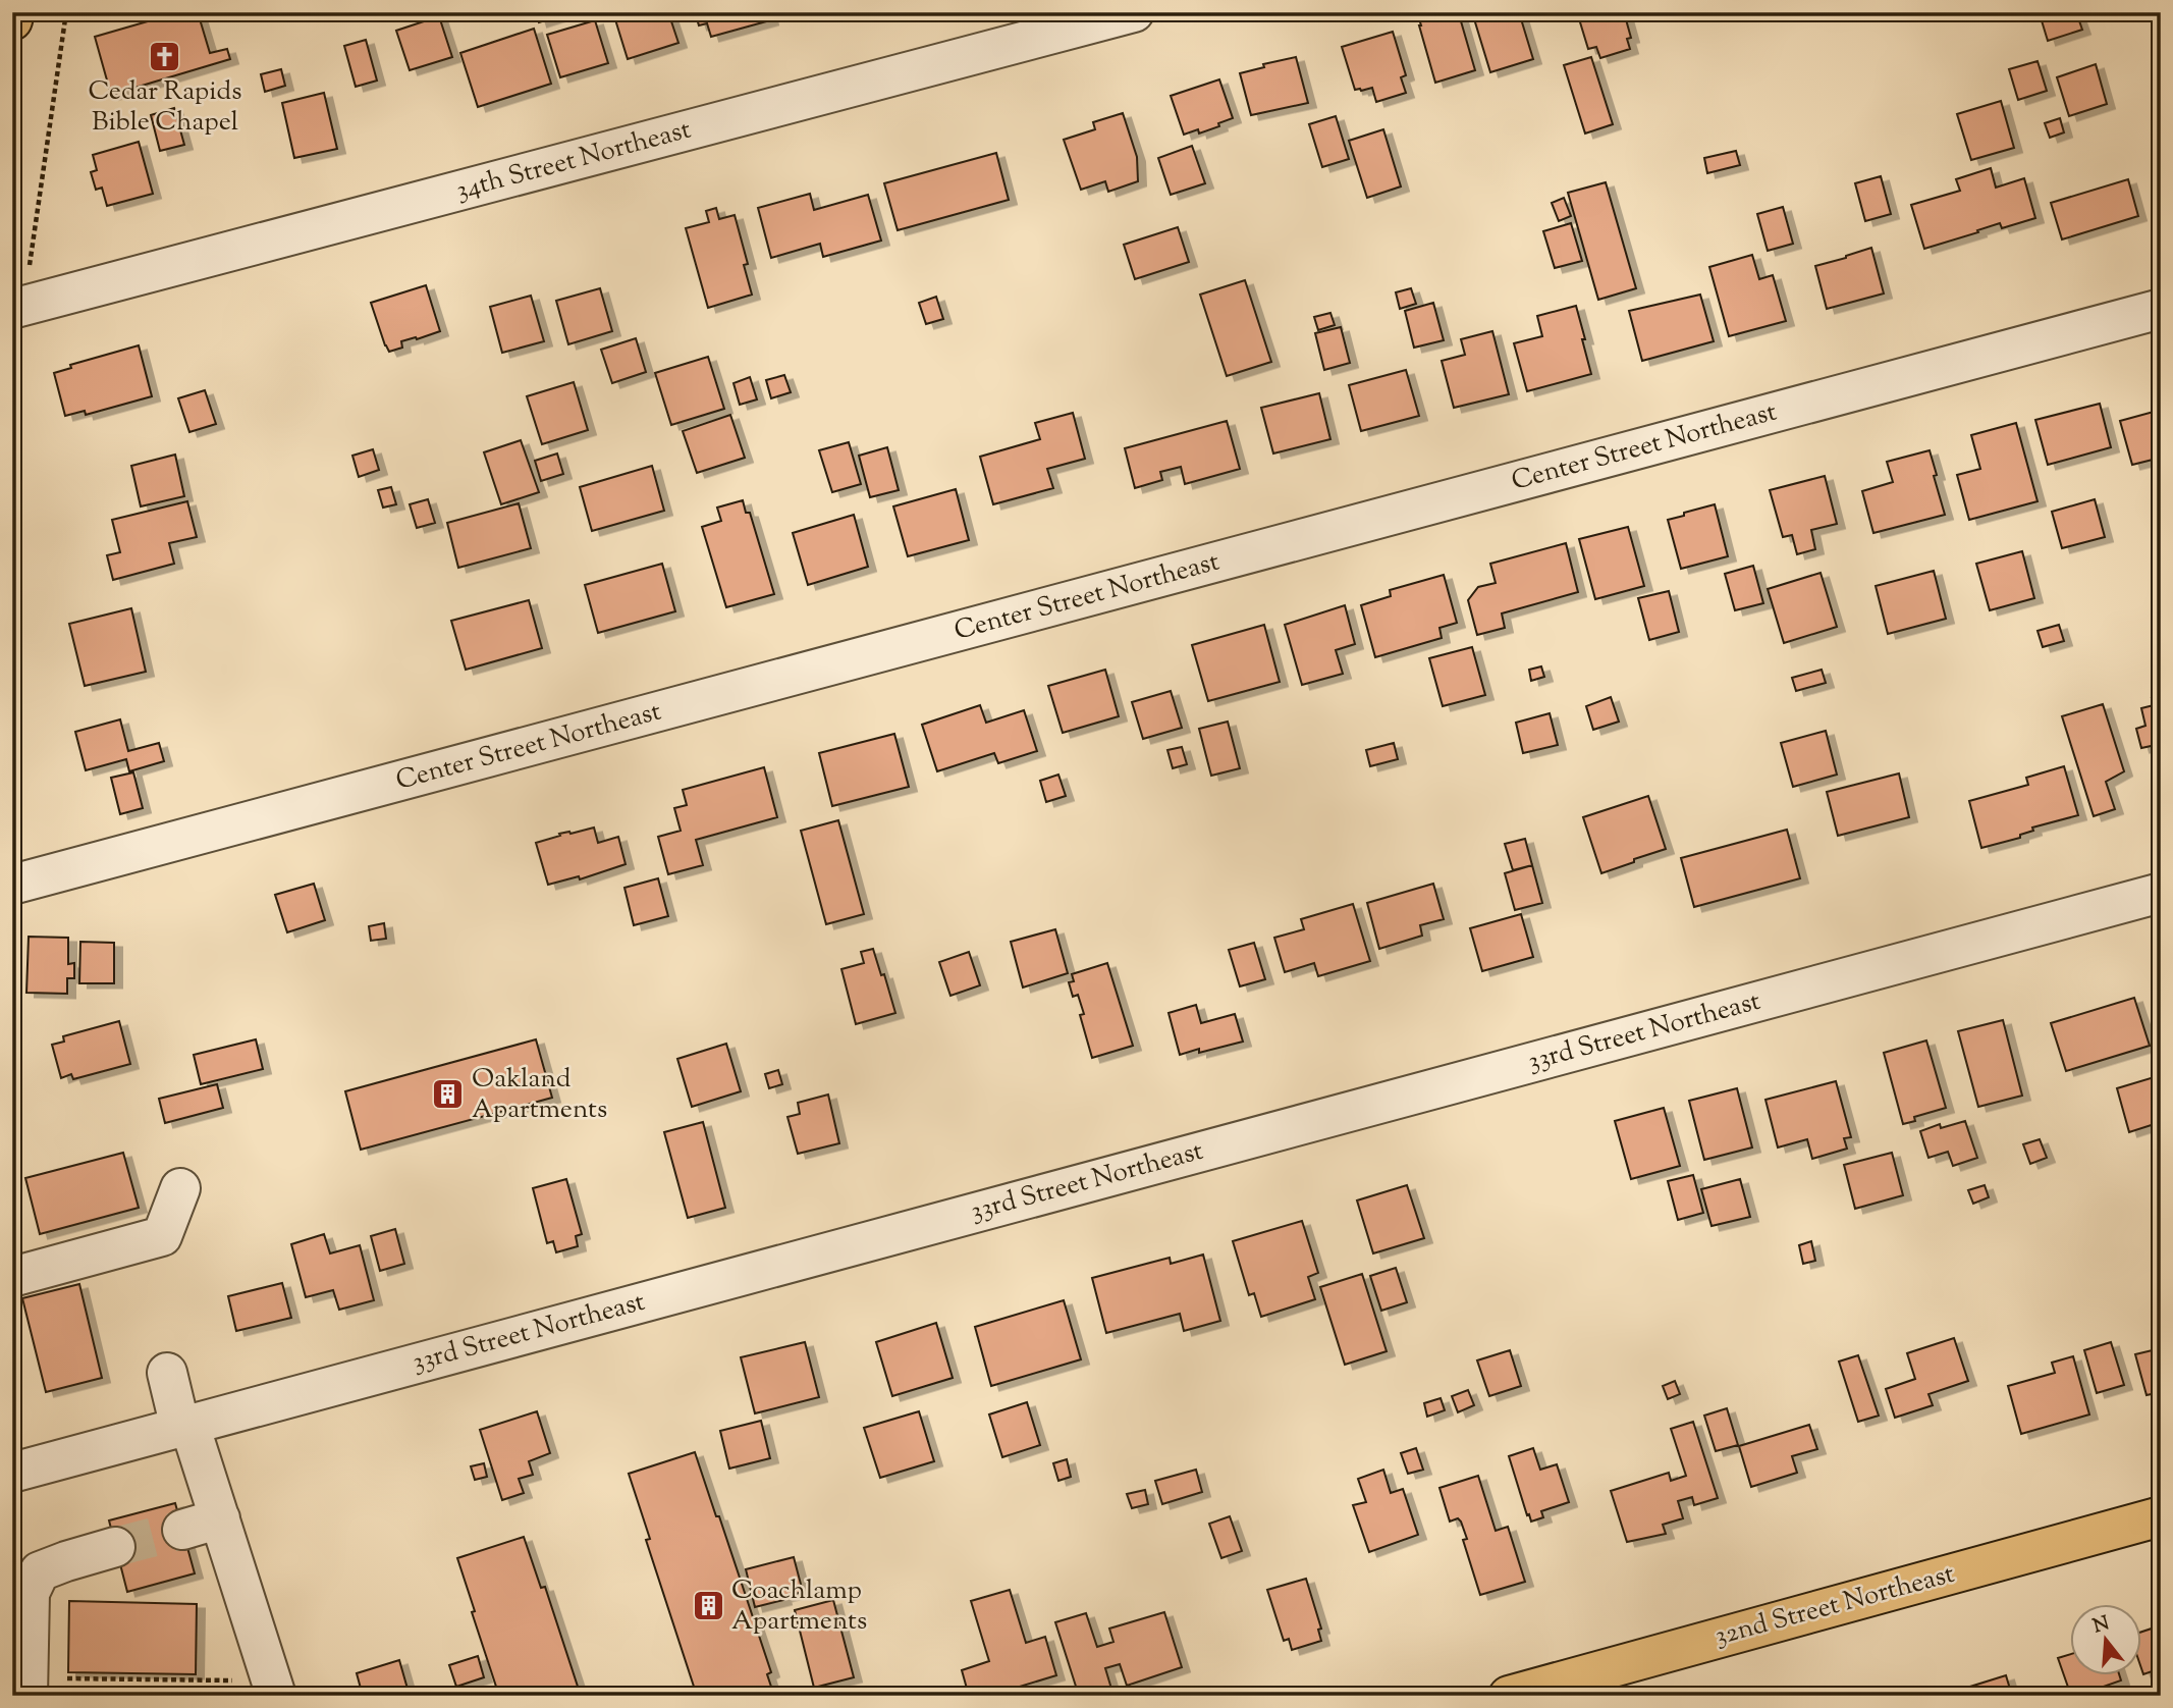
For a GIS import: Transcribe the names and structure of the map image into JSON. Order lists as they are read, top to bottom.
{
  "streets": {
    "main road": ["32nd Street Northeast"],
    "street": ["34th Street Northeast", "Center Street Northeast", "33rd Street Northeast"]
  },
  "places": {
    "church": ["Cedar Rapids Bible Chapel"],
    "building": ["Oakland Apartments", "Coachlamp Apartments"]
  },
  "north": "top"
}
